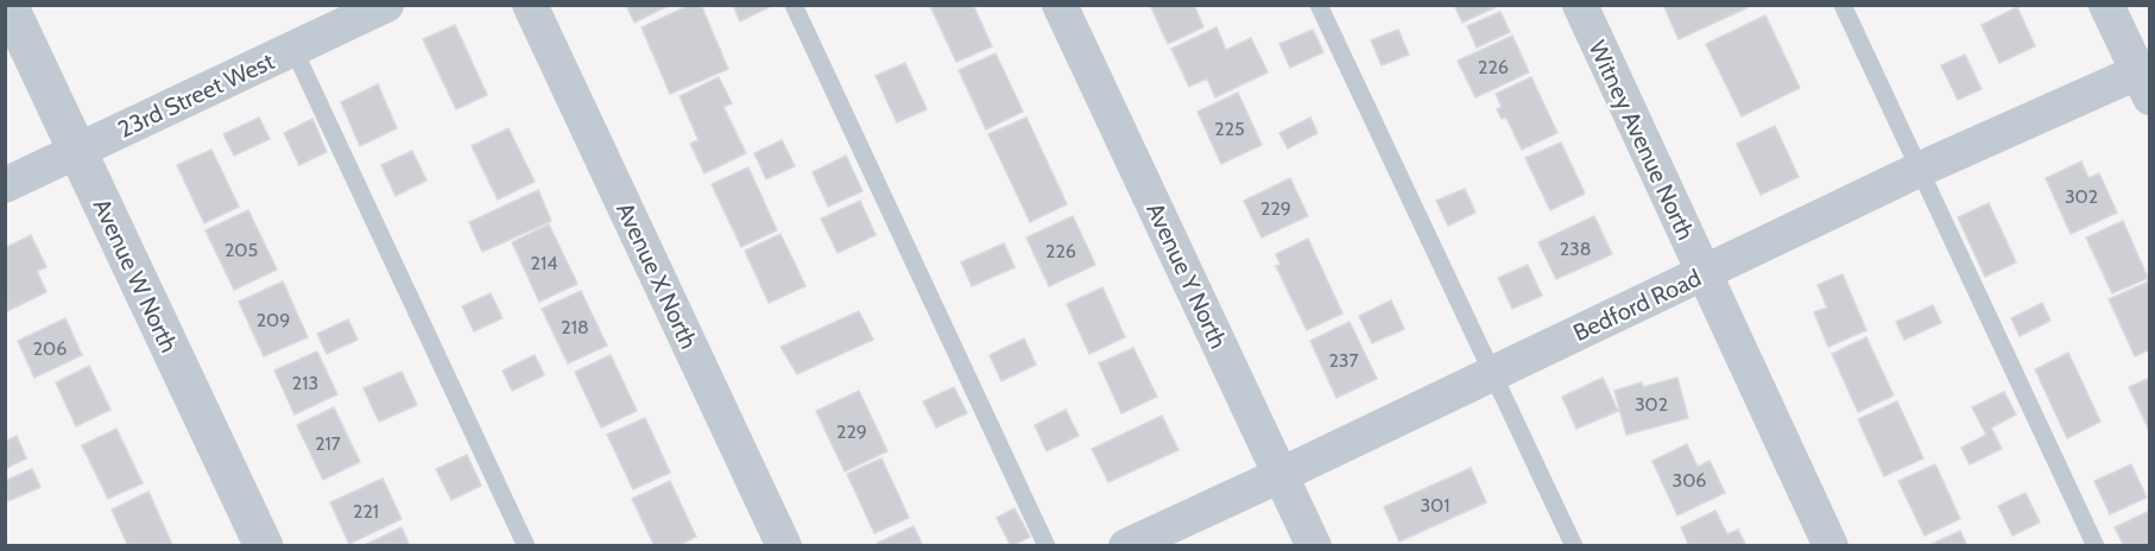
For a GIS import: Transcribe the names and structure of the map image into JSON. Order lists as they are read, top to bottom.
{
  "streets": {
    "street": [
      "23rd Street West",
      "Witney Avenue North",
      "Avenue W North",
      "Avenue X North",
      "Avenue Y North",
      "Bedford Road"
    ]
  },
  "crossings": [
    ["23rd Street West", "Avenue W North"],
    ["Witney Avenue North", "Bedford Road"],
    ["Avenue Y North", "Bedford Road"]
  ],
  "house_numbers": [
    "226",
    "225",
    "302",
    "229",
    "238",
    "205",
    "226",
    "214",
    "209",
    "218",
    "206",
    "237",
    "213",
    "302",
    "229",
    "217",
    "306",
    "301",
    "221"
  ]
}
